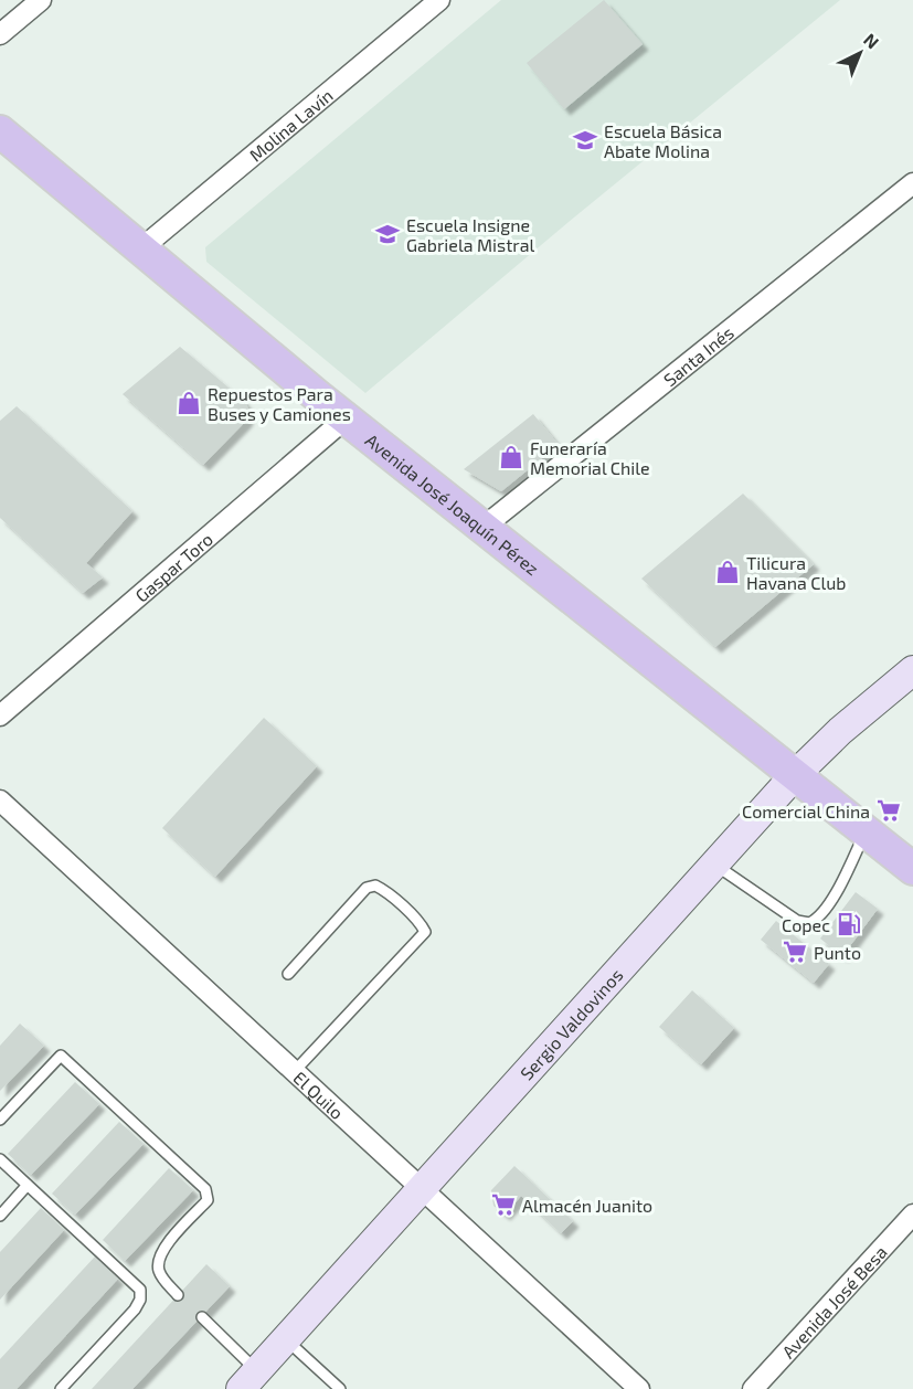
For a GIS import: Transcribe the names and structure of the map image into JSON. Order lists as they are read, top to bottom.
{
  "streets": {
    "main road": ["Avenida José Joaquín Pérez", "Sergio Valdovinos"],
    "street": [
      "Molina Lavín",
      "Santa Inés",
      "Gaspar Toro",
      "El Quilo",
      "Avenida José Besa"
    ]
  },
  "crossings": [
    ["Molina Lavín", "Avenida José Joaquín Pérez"],
    ["Santa Inés", "Avenida José Joaquín Pérez"],
    ["Avenida José Joaquín Pérez", "Gaspar Toro"],
    ["Avenida José Joaquín Pérez", "Sergio Valdovinos"],
    ["Sergio Valdovinos", "El Quilo"]
  ],
  "places": {
    "school or university": ["Escuela Básica Abate Molina", "Escuela Insigne Gabriela Mistral"],
    "shop": ["Repuestos Para Buses y Camiones", "Funeraría Memorial Chile", "Tilicura Havana Club"],
    "supermarket": ["Comercial China", "Punto", "Almacén Juanito"],
    "fuel station": ["Copec"]
  },
  "north": "top right"
}
